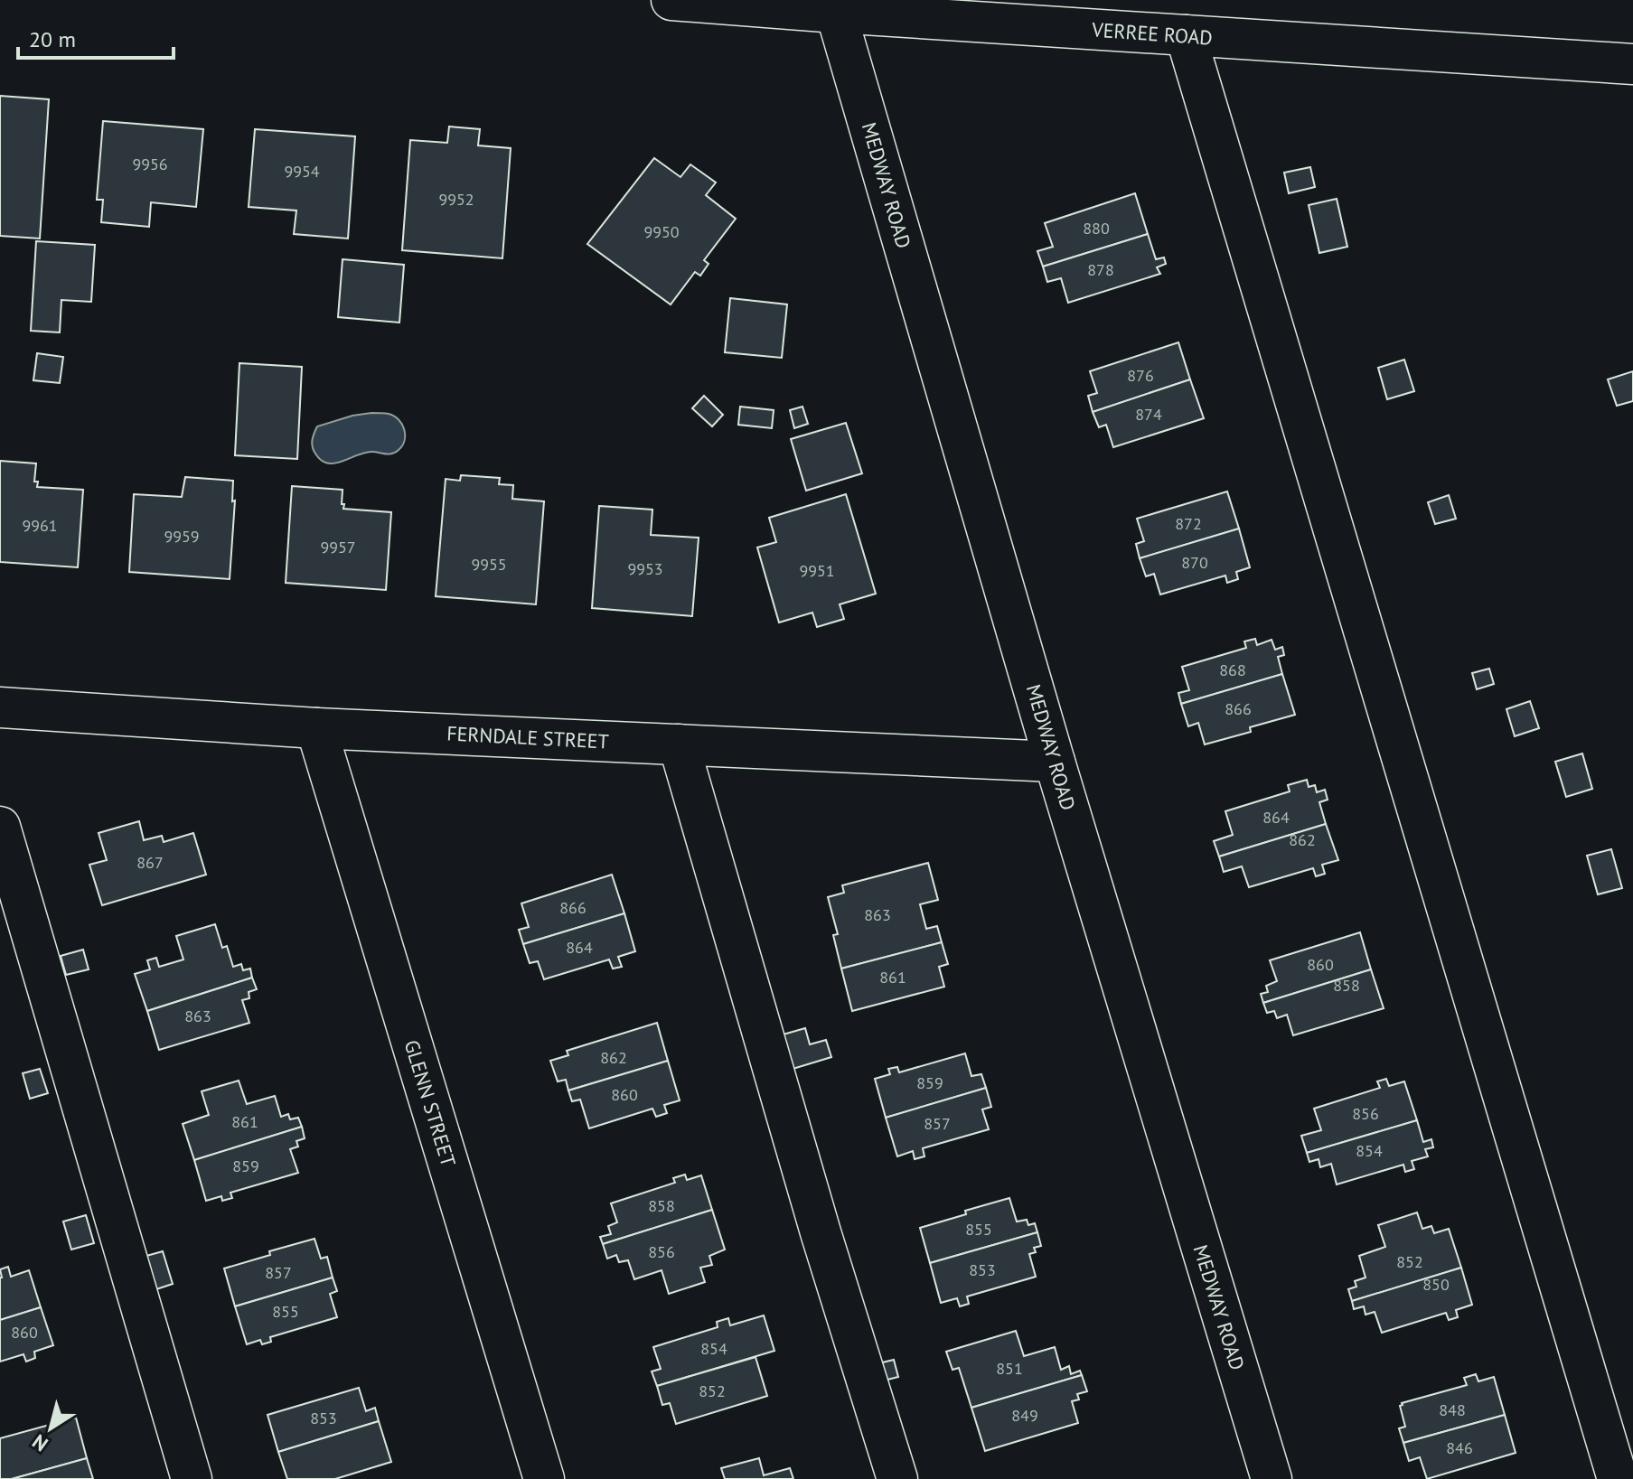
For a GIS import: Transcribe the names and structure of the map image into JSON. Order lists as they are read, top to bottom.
{
  "streets": {
    "street": [
      "VERREE ROAD",
      "MEDWAY ROAD",
      "FERNDALE STREET",
      "GLENN STREET"
    ]
  },
  "crossings": [
    ["VERREE ROAD", "MEDWAY ROAD"],
    ["MEDWAY ROAD", "FERNDALE STREET"],
    ["FERNDALE STREET", "GLENN STREET"]
  ],
  "house_numbers": [
    "9956",
    "9954",
    "9952",
    "880",
    "9950",
    "878",
    "876",
    "874",
    "872",
    "9961",
    "9959",
    "9957",
    "870",
    "9955",
    "9953",
    "9951",
    "868",
    "866",
    "864",
    "862",
    "867",
    "866",
    "863",
    "864",
    "860",
    "861",
    "858",
    "863",
    "862",
    "859",
    "860",
    "856",
    "861",
    "857",
    "854",
    "859",
    "858",
    "855",
    "856",
    "852",
    "853",
    "857",
    "850",
    "855",
    "860",
    "854",
    "851",
    "852",
    "848",
    "849",
    "853",
    "846"
  ],
  "scale_bar": "20 m",
  "north": "bottom left"
}
